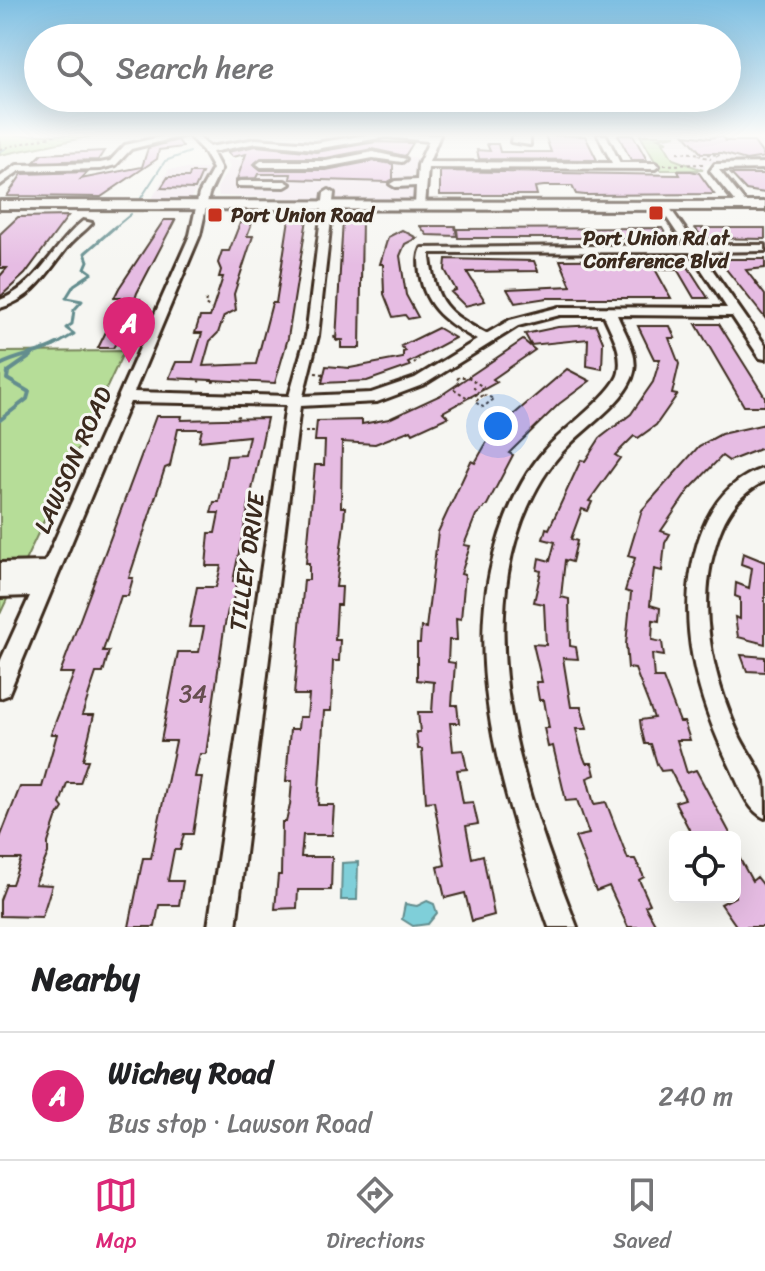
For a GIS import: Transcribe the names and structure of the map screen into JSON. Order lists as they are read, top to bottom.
{
  "streets": {
    "street": ["LAWSON ROAD", "TILLEY DRIVE"]
  },
  "places": {
    "transit": ["Port Union Rd at Conference Blvd", "Port Union Road"]
  },
  "house_numbers": ["34"],
  "page": {
    "search": "Search here",
    "pins": "A",
    "heading": "Nearby",
    "list": [
      {
        "mark": "A",
        "name": "Wichey Road",
        "note": "Bus stop · Lawson Road",
        "value": "240 m"
      }
    ],
    "nav": ["Map", "Directions", "Saved"]
  }
}
